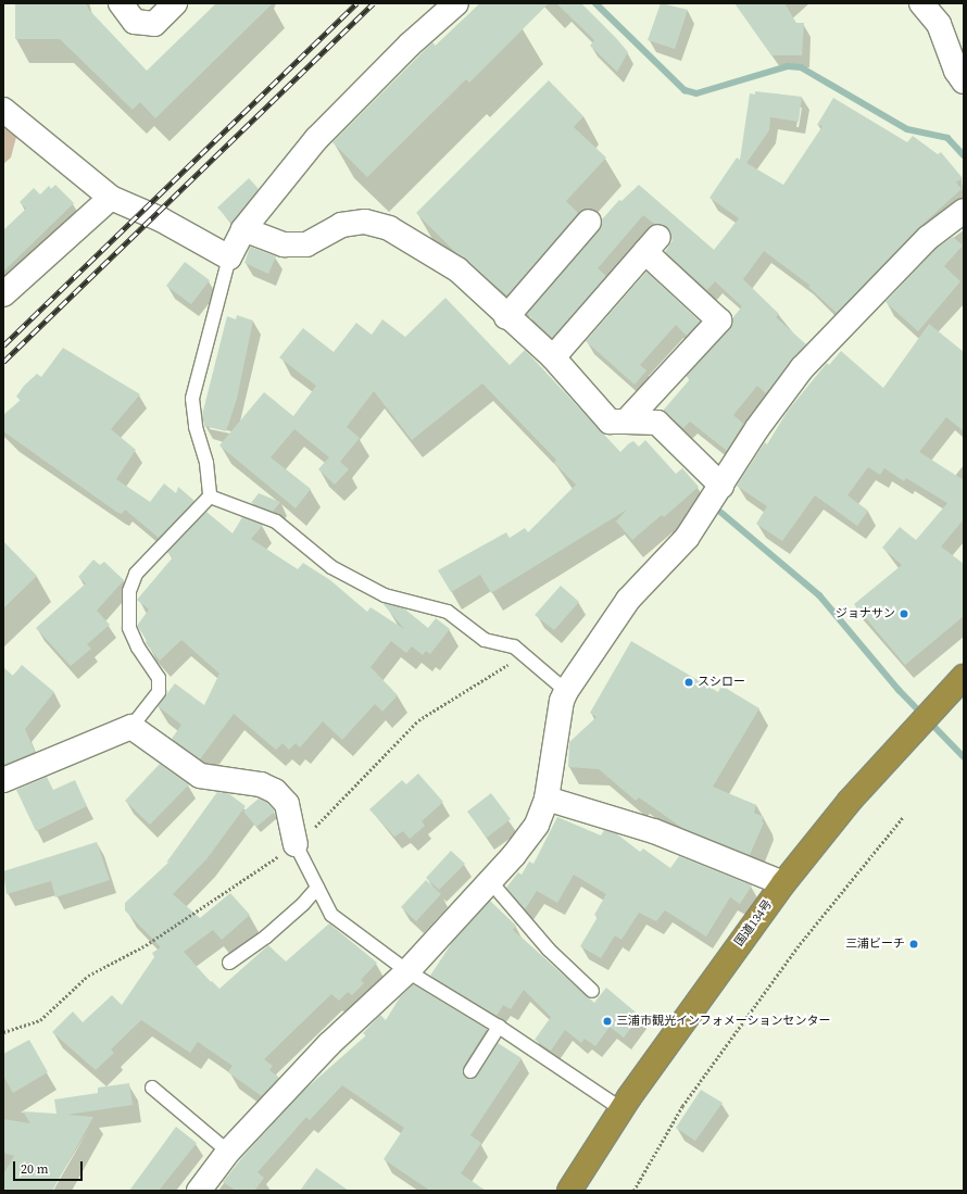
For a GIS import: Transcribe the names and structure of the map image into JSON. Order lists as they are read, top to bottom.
{
  "streets": {
    "highway": ["国道134号"]
  },
  "places": [
    "ジョナサン",
    "スシロー",
    "三浦ビーチ",
    "三浦市観光インフォメーションセンター"
  ],
  "scale_bar": "20 m"
}
